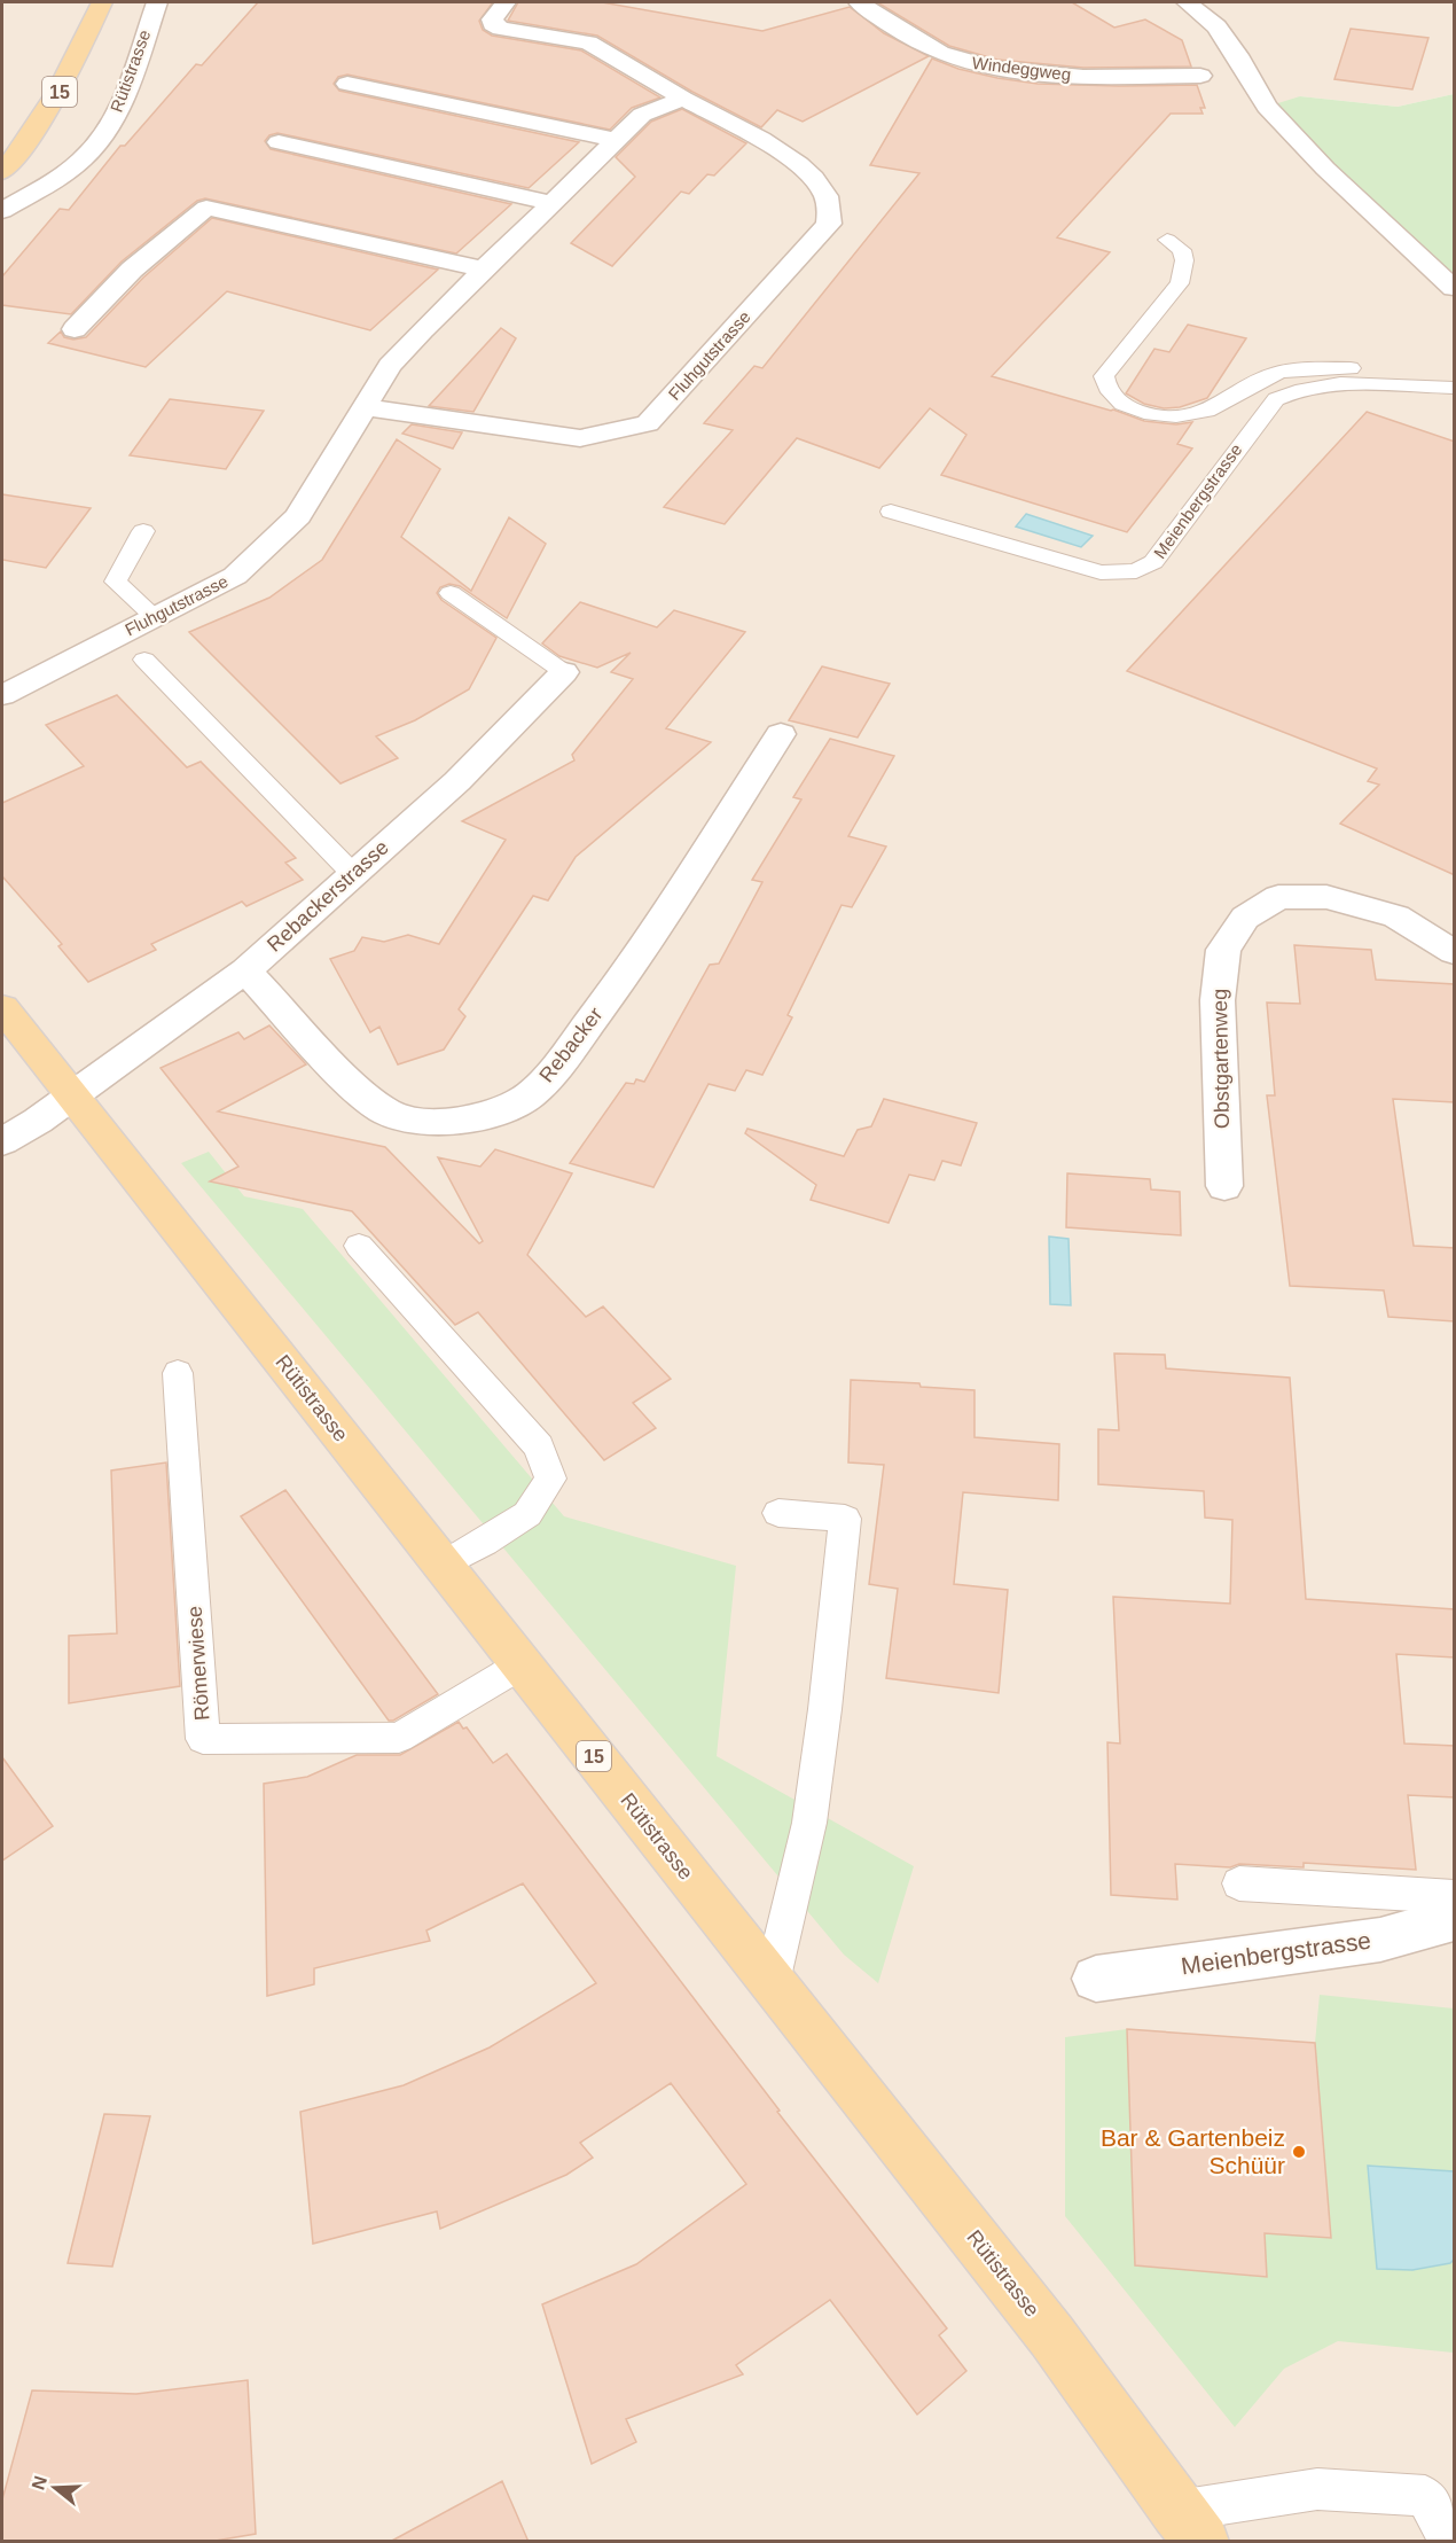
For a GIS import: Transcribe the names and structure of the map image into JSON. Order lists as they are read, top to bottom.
{
  "streets": {
    "main road": ["Rütistrasse", "15"],
    "street": [
      "Windeggweg",
      "Fluhgutstrasse",
      "Meienbergstrasse",
      "Rebackerstrasse",
      "Rebacker",
      "Obstgartenweg"
    ],
    "lane": ["Römerwiese"]
  },
  "crossings": [
    ["Rütistrasse", "Rebackerstrasse"],
    ["Rütistrasse", "Römerwiese"],
    ["Rebackerstrasse", "Rebacker"]
  ],
  "places": ["Bar & Gartenbeiz Schüür"],
  "north": "left"
}
